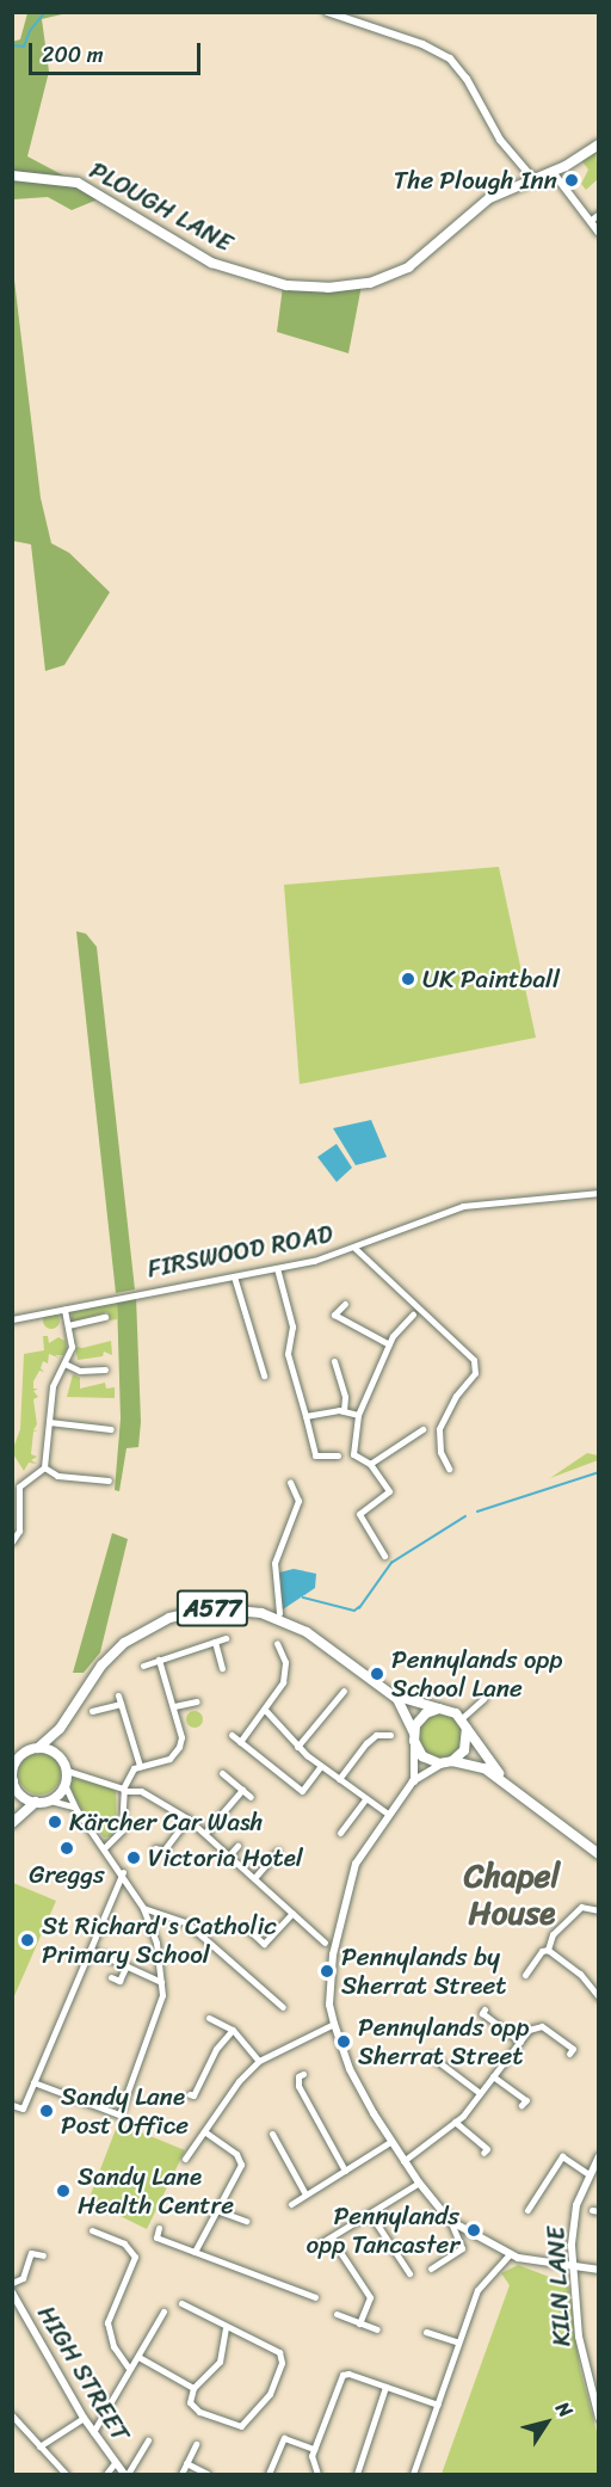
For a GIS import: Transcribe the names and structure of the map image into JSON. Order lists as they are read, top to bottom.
{
  "streets": {
    "main road": ["PLOUGH LANE", "A577"],
    "street": ["FIRSWOOD ROAD", "KILN LANE", "HIGH STREET"]
  },
  "districts": ["Chapel House"],
  "places": [
    "The Plough Inn",
    "UK Paintball",
    "Pennylands opp School Lane",
    "Kärcher Car Wash",
    "Greggs",
    "Victoria Hotel",
    "St Richard's Catholic Primary School",
    "Pennylands by Sherrat Street",
    "Pennylands opp Sherrat Street",
    "Sandy Lane Post Office",
    "Sandy Lane Health Centre",
    "Pennylands opp Tancaster"
  ],
  "scale_bar": "200 m",
  "north": "top right"
}
